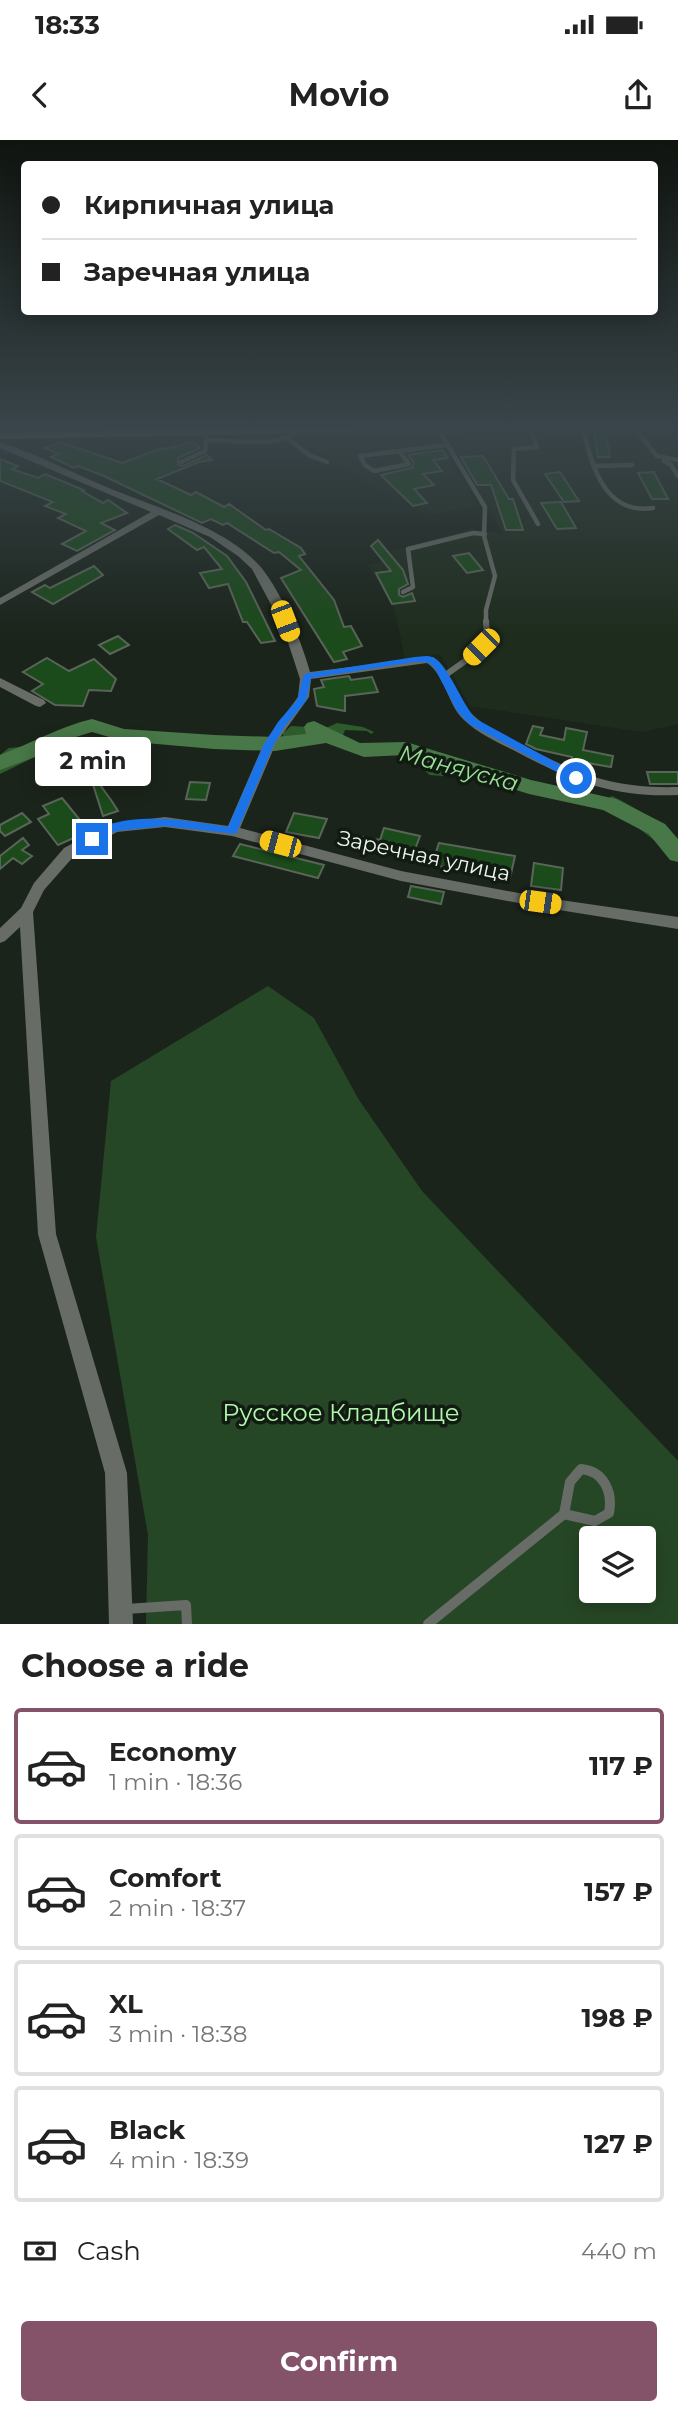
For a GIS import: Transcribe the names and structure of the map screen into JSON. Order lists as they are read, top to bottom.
{
  "streets": {
    "street": ["Заречная улица"]
  },
  "water": ["Маняуска"],
  "parks": ["Русское Кладбище"],
  "page": {
    "status": "18:33",
    "header": "Movio",
    "banner": ["Кирпичная улица", "Заречная улица"],
    "bubble": "2 min",
    "heading": "Choose a ride",
    "list": [
      {
        "name": "Economy",
        "note": "1 min · 18:36",
        "value": "117 ₽"
      },
      {
        "name": "Comfort",
        "note": "2 min · 18:37",
        "value": "157 ₽"
      },
      {
        "name": "XL",
        "note": "3 min · 18:38",
        "value": "198 ₽"
      },
      {
        "name": "Black",
        "note": "4 min · 18:39",
        "value": "127 ₽"
      }
    ],
    "pay": ["Cash", "440 m"],
    "buttons": "Confirm"
  }
}
